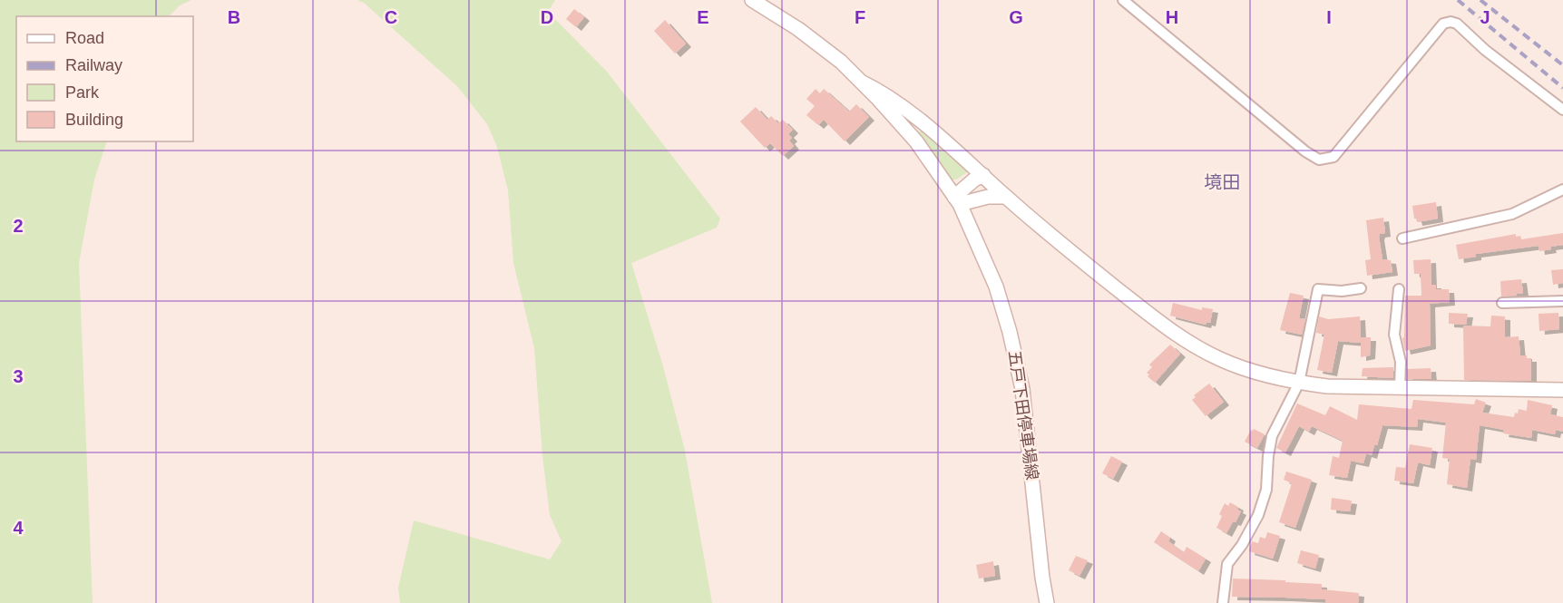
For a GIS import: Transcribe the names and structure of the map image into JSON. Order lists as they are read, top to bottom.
{
  "streets": {
    "street": ["五戸下田停車場線"]
  },
  "districts": ["境田"],
  "legend": [
    "Road",
    "Railway",
    "Park",
    "Building"
  ],
  "grid": {
    "columns": [
      "B",
      "C",
      "D",
      "E",
      "F",
      "G",
      "H",
      "I",
      "J"
    ],
    "rows": ["2", "3", "4"]
  }
}
